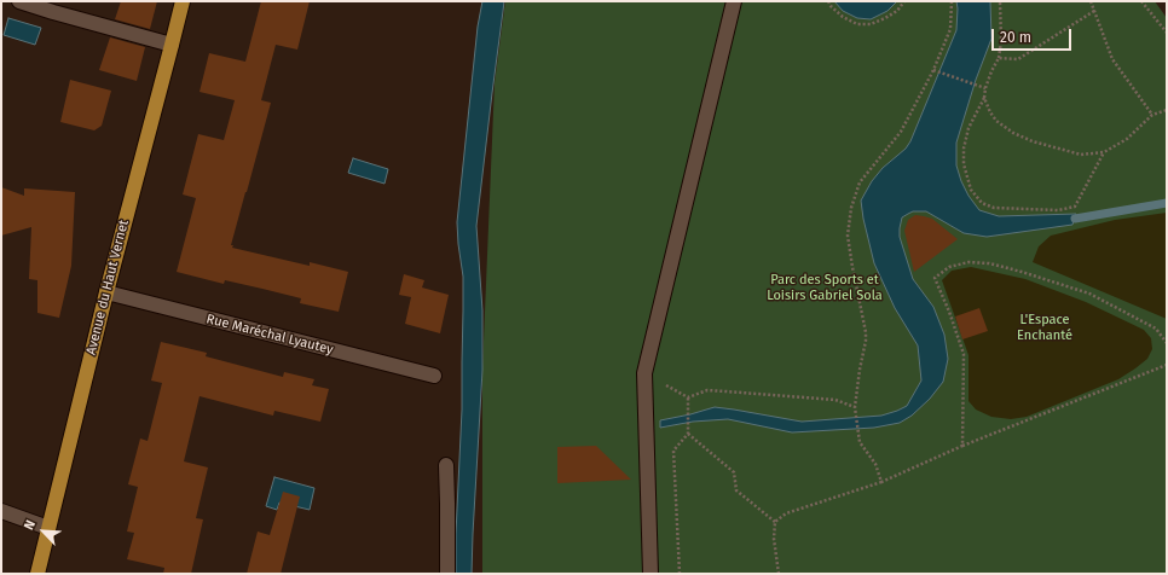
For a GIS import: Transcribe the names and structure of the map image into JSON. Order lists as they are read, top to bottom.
{
  "streets": {
    "main road": ["Avenue du Haut Vernet"],
    "street": ["Rue Maréchal Lyautey"]
  },
  "crossings": [
    ["Avenue du Haut Vernet", "Rue Maréchal Lyautey"]
  ],
  "parks": ["Parc des Sports et Loisirs Gabriel Sola", "L'Espace Enchanté"],
  "scale_bar": "20 m",
  "north": "top left"
}
